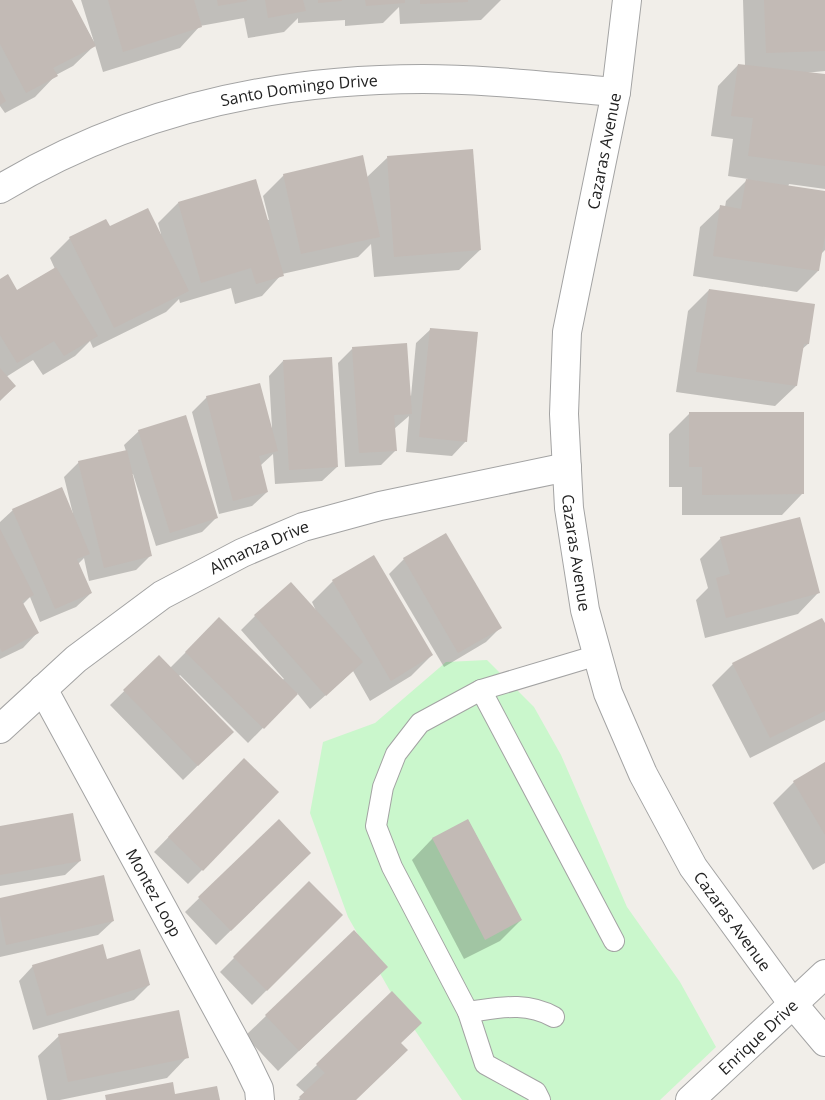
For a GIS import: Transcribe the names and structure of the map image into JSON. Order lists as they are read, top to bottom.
{
  "streets": {
    "street": [
      "Santo Domingo Drive",
      "Cazaras Avenue",
      "Almanza Drive",
      "Montez Loop",
      "Enrique Drive"
    ]
  },
  "crossings": [
    ["Santo Domingo Drive", "Cazaras Avenue"],
    ["Cazaras Avenue", "Almanza Drive"],
    ["Cazaras Avenue", "Enrique Drive"],
    ["Almanza Drive", "Montez Loop"]
  ]
}
